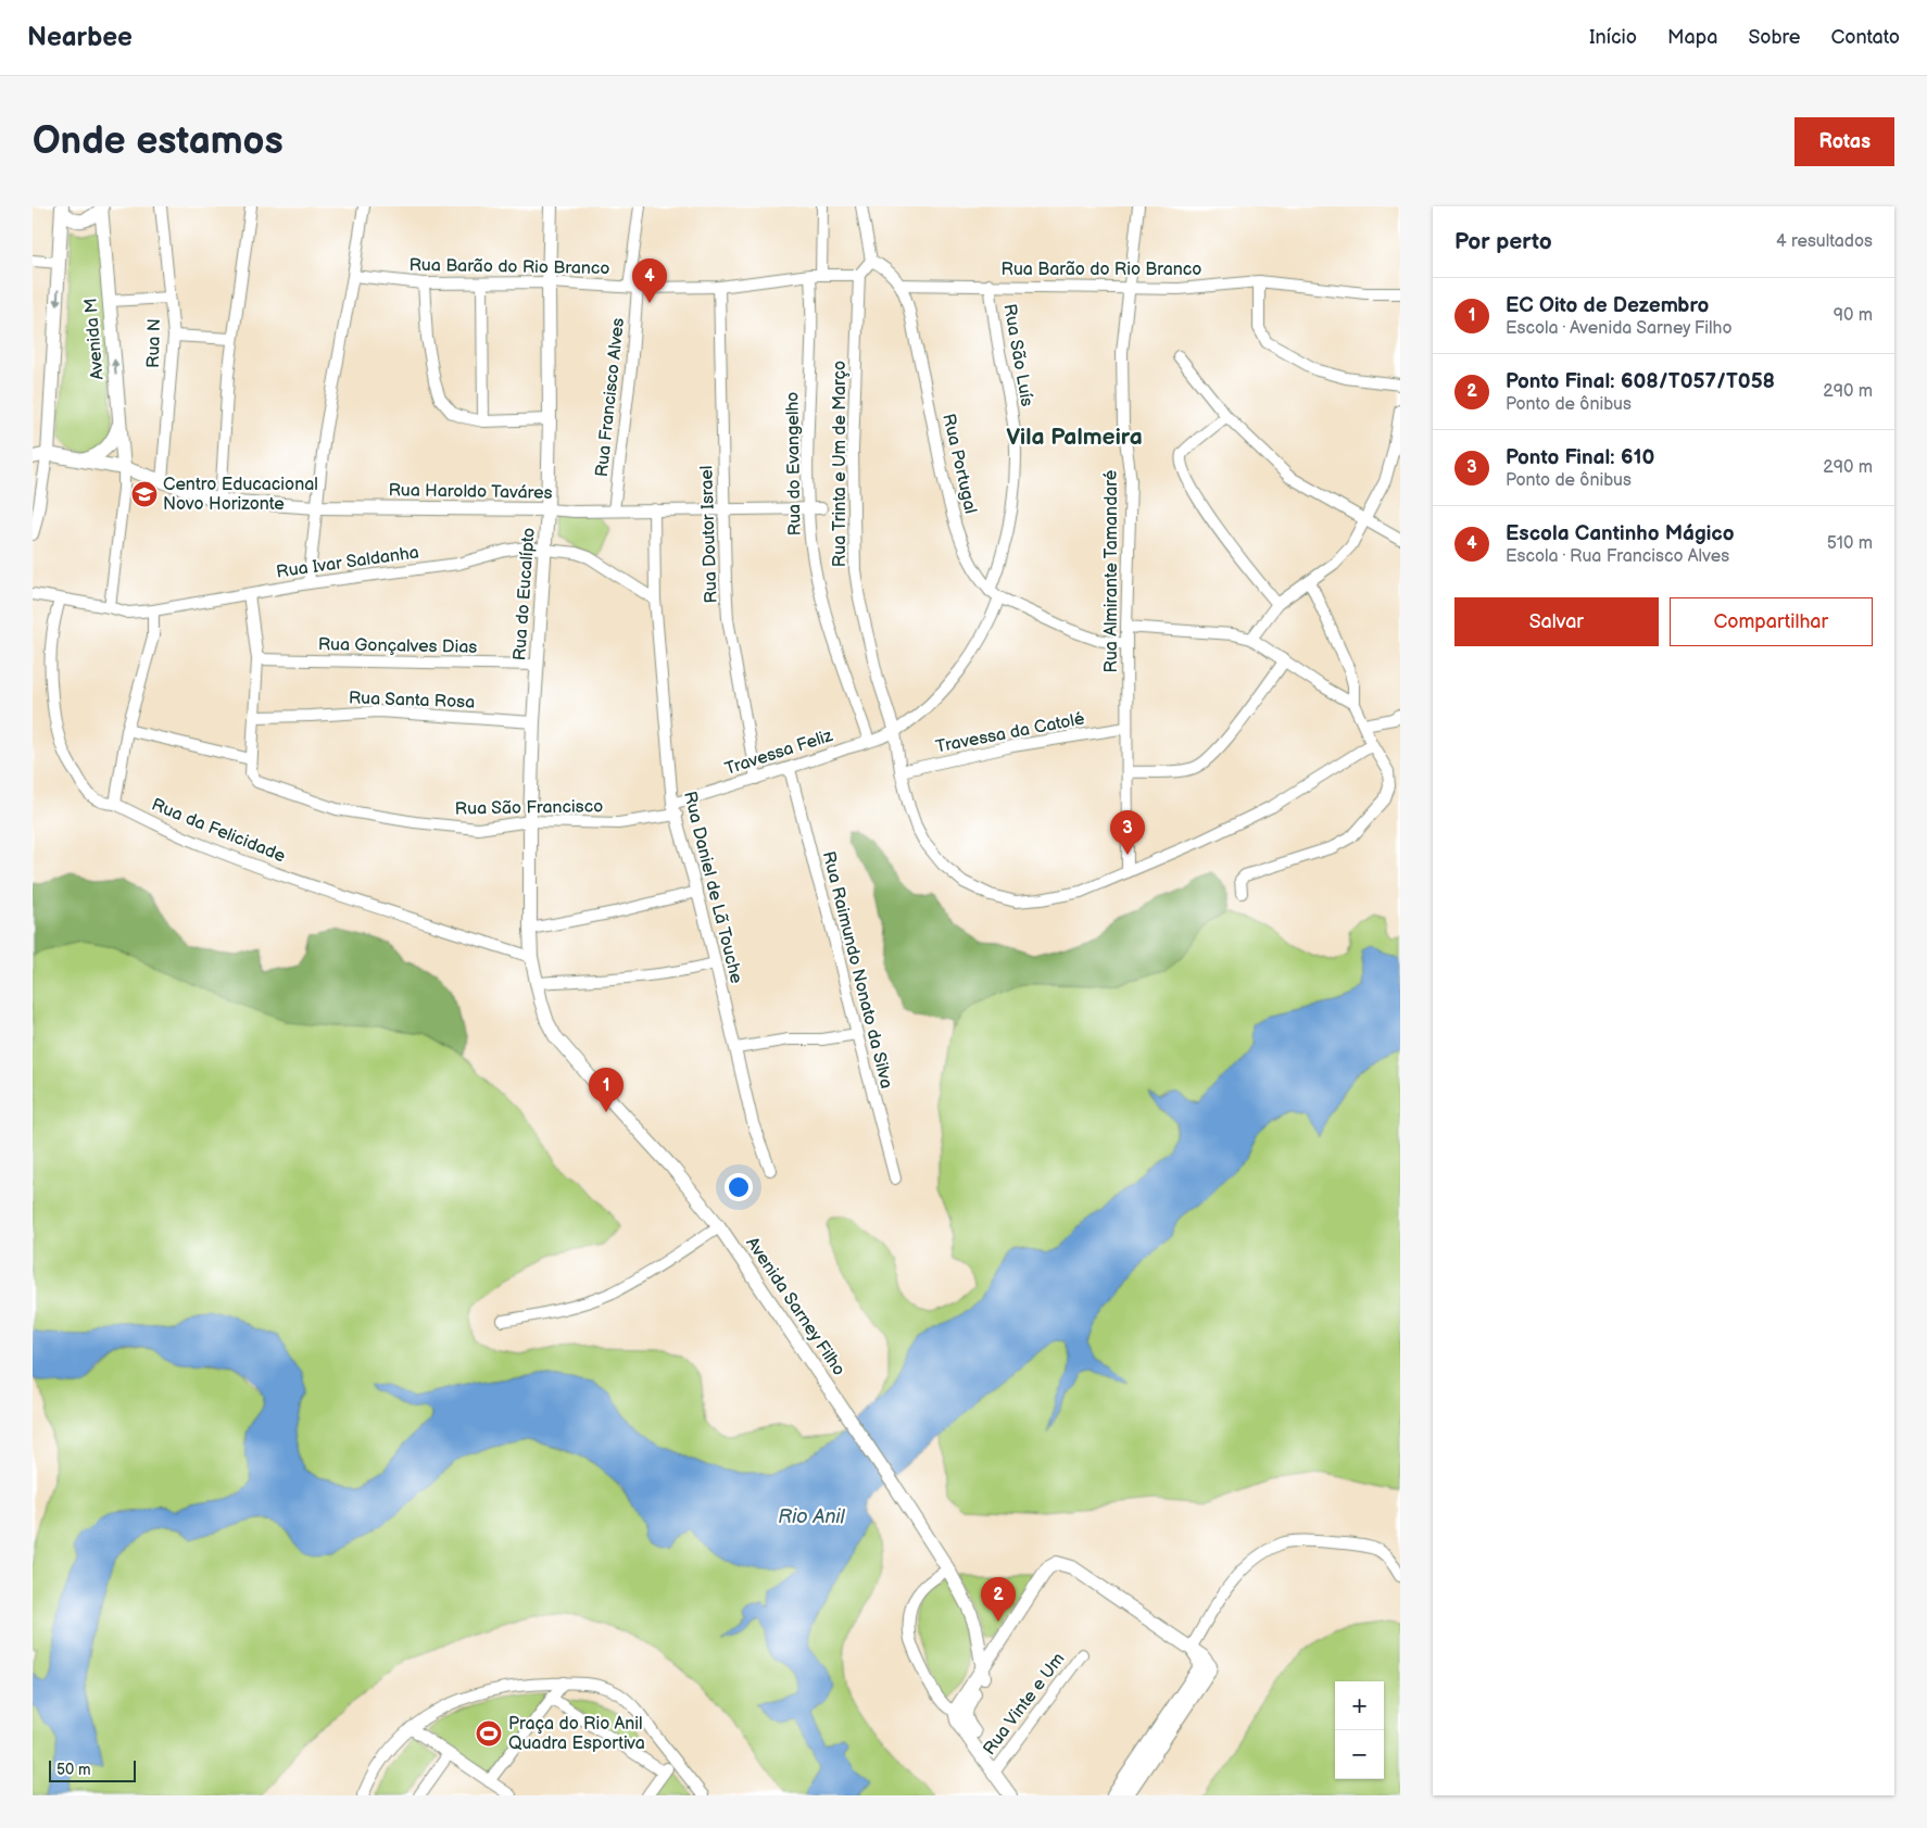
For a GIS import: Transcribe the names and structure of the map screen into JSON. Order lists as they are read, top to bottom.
{
  "streets": {
    "street": [
      "Rua Barão do Rio Branco",
      "Avenida M",
      "Rua N",
      "Rua São Luís",
      "Rua Francisco Alves",
      "Rua do Evangelho",
      "Rua Trinta e Um de Março",
      "Rua Portugal",
      "Rua Haroldo Taváres",
      "Rua Doutor Israel",
      "Rua Ivar Saldanha",
      "Rua Almirante Tamandaré",
      "Rua do Eucalípto",
      "Rua Gonçalves Dias",
      "Rua Santa Rosa",
      "Travessa da Catolé",
      "Travessa Feliz",
      "Rua São Francisco",
      "Rua da Felicidade",
      "Rua Daniel de Lã Touche",
      "Rua Raimundo Nonato da Silva",
      "Avenida Sarney Filho",
      "Rua Vinte e Um"
    ]
  },
  "crossings": [
    ["Rua Barão do Rio Branco", "Rua São Luís"],
    ["Rua Barão do Rio Branco", "Rua Francisco Alves"],
    ["Rua Barão do Rio Branco", "Rua do Evangelho"],
    ["Rua Barão do Rio Branco", "Rua Trinta e Um de Março"],
    ["Rua Barão do Rio Branco", "Rua Portugal"],
    ["Rua Barão do Rio Branco", "Rua Doutor Israel"],
    ["Rua Barão do Rio Branco", "Rua Almirante Tamandaré"],
    ["Rua Barão do Rio Branco", "Rua do Eucalípto"],
    ["Avenida M", "Rua Haroldo Taváres"],
    ["Rua N", "Rua Haroldo Taváres"],
    ["Rua São Luís", "Rua Portugal"],
    ["Rua Francisco Alves", "Rua Haroldo Taváres"],
    ["Rua do Evangelho", "Rua Haroldo Taváres"],
    ["Rua do Evangelho", "Travessa Feliz"],
    ["Rua Trinta e Um de Março", "Rua Almirante Tamandaré"],
    ["Rua Trinta e Um de Março", "Travessa da Catolé"],
    ["Rua Trinta e Um de Março", "Travessa Feliz"],
    ["Rua Portugal", "Rua Almirante Tamandaré"],
    ["Rua Haroldo Taváres", "Rua Doutor Israel"],
    ["Rua Haroldo Taváres", "Rua do Eucalípto"],
    ["Rua Haroldo Taváres", "Rua Daniel de Lã Touche"],
    ["Rua Doutor Israel", "Travessa Feliz"],
    ["Rua Ivar Saldanha", "Rua do Eucalípto"],
    ["Rua Ivar Saldanha", "Rua da Felicidade"],
    ["Rua Ivar Saldanha", "Rua Daniel de Lã Touche"],
    ["Rua Almirante Tamandaré", "Travessa da Catolé"],
    ["Rua do Eucalípto", "Rua Gonçalves Dias"],
    ["Rua do Eucalípto", "Rua Santa Rosa"],
    ["Rua do Eucalípto", "Rua São Francisco"],
    ["Rua do Eucalípto", "Rua da Felicidade"],
    ["Rua do Eucalípto", "Avenida Sarney Filho"],
    ["Travessa Feliz", "Rua Daniel de Lã Touche"],
    ["Travessa Feliz", "Rua Raimundo Nonato da Silva"],
    ["Rua São Francisco", "Rua Daniel de Lã Touche"]
  ],
  "districts": ["Vila Palmeira"],
  "water": ["Rio Anil"],
  "places": {
    "school or university": ["Centro Educacional Novo Horizonte"],
    "sports": ["Praça do Rio Anil Quadra Esportiva"]
  },
  "scale_bar": "50 m",
  "page": {
    "header": "Nearbee",
    "nav": [
      "Início",
      "Mapa",
      "Sobre",
      "Contato"
    ],
    "buttons": [
      "Rotas",
      ["Salvar", "Compartilhar"]
    ],
    "title": "Onde estamos",
    "heading": ["Por perto", "4 resultados"],
    "pins": [
      "4",
      "3",
      "1",
      "2"
    ],
    "list": [
      {
        "mark": "1",
        "name": "EC Oito de Dezembro",
        "note": "Escola · Avenida Sarney Filho",
        "value": "90 m"
      },
      {
        "mark": "2",
        "name": "Ponto Final: 608/T057/T058",
        "note": "Ponto de ônibus",
        "value": "290 m"
      },
      {
        "mark": "3",
        "name": "Ponto Final: 610",
        "note": "Ponto de ônibus",
        "value": "290 m"
      },
      {
        "mark": "4",
        "name": "Escola Cantinho Mágico",
        "note": "Escola · Rua Francisco Alves",
        "value": "510 m"
      }
    ],
    "map_buttons": ["+", "−"],
    "scale": "50 m"
  }
}
